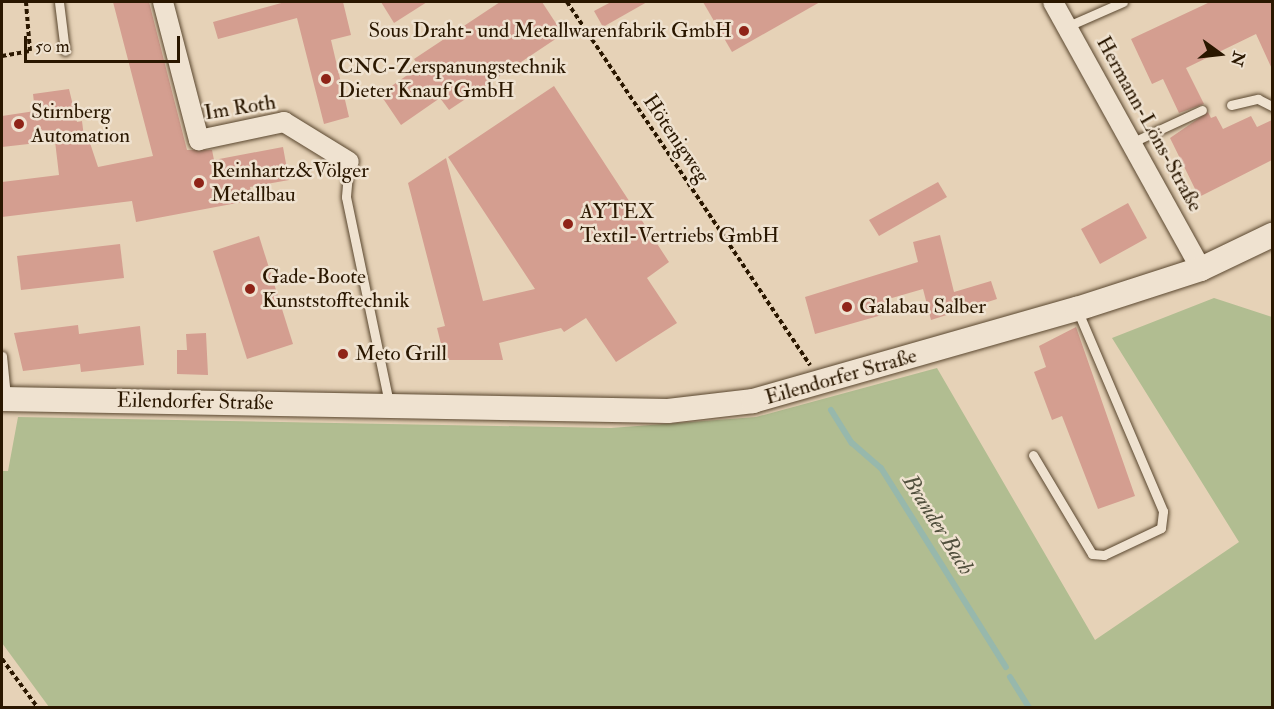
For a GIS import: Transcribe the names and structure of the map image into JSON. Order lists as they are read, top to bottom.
{
  "streets": {
    "street": ["Im Roth", "Hermann-Löns-Straße", "Eilendorfer Straße"],
    "path": ["Hötenigweg"]
  },
  "crossings": [
    ["Hermann-Löns-Straße", "Eilendorfer Straße"],
    ["Hötenigweg", "Eilendorfer Straße"]
  ],
  "water": ["Brander Bach"],
  "places": [
    "Sous Draht- und Metallwarenfabrik GmbH",
    "CNC-Zerspanungstechnik Dieter Knauf GmbH",
    "Stirnberg Automation",
    "Reinhartz&Völger Metallbau",
    "AYTEX Textil-Vertriebs GmbH",
    "Gade-Boote Kunststofftechnik",
    "Galabau Salber",
    "Meto Grill"
  ],
  "scale_bar": "50 m",
  "north": "right"
}
